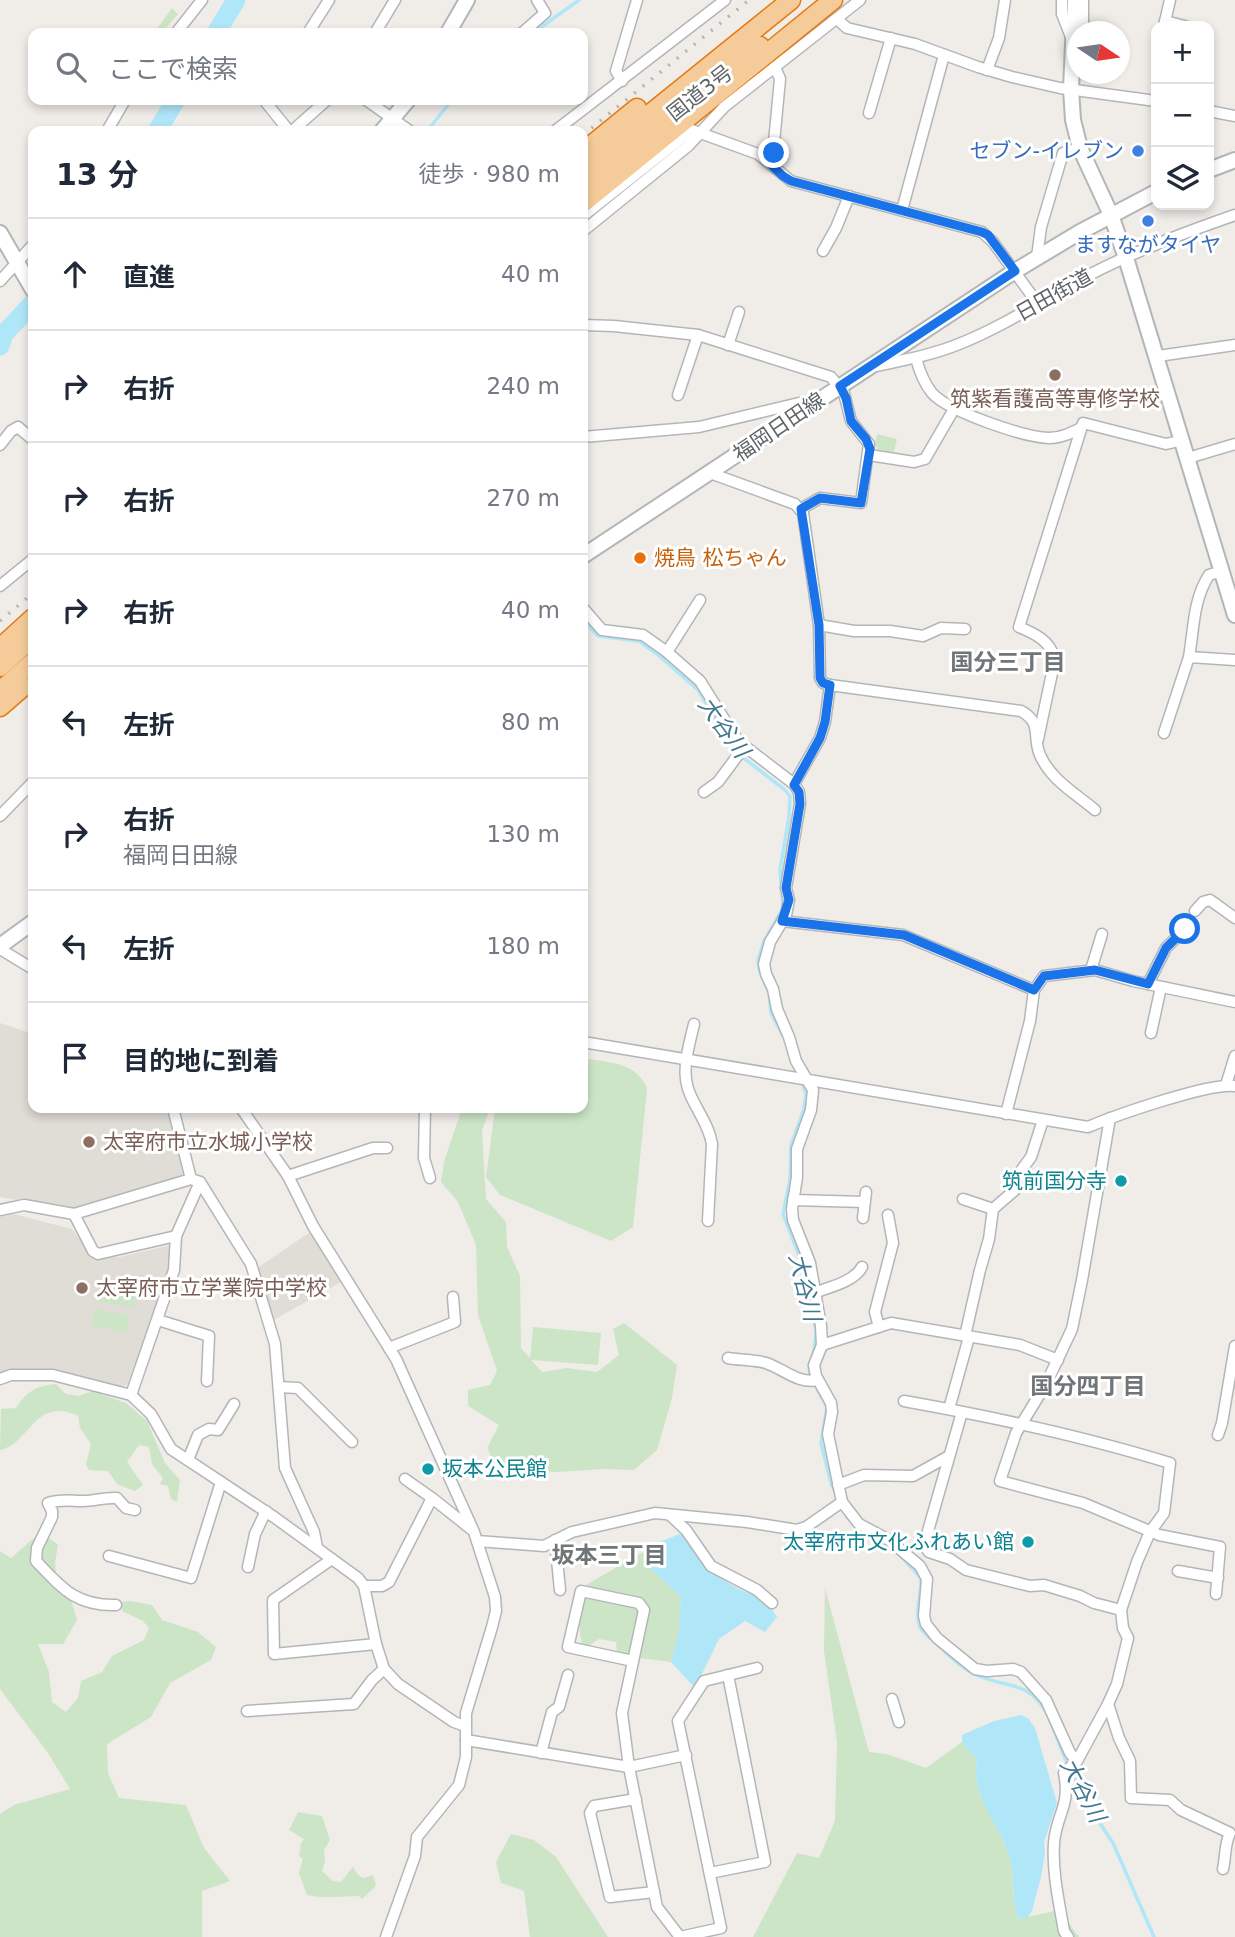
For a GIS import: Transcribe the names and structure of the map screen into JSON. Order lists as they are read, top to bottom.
{
  "streets": {
    "highway": ["国道3号"],
    "street": ["日田街道", "福岡日田線"]
  },
  "crossings": [
    ["日田街道", "福岡日田線"]
  ],
  "districts": ["国分三丁目", "国分四丁目", "坂本三丁目"],
  "water": ["大谷川"],
  "places": [
    "セブン-イレブン",
    "ますながタイヤ",
    "筑紫看護高等専修学校",
    "焼鳥 松ちゃん",
    "太宰府市立水城小学校",
    "筑前国分寺",
    "太宰府市立学業院中学校",
    "坂本公民館",
    "太宰府市文化ふれあい館"
  ],
  "north": "right",
  "page": {
    "map_buttons": ["+", "−"],
    "search": "ここで検索",
    "heading": ["13 分", "徒歩 · 980 m"],
    "list": [
      ["直進", "40 m"],
      ["右折", "240 m"],
      ["右折", "270 m"],
      ["右折", "40 m"],
      ["左折", "80 m"],
      ["右折", "福岡日田線", "130 m"],
      ["左折", "180 m"],
      "目的地に到着"
    ]
  }
}
